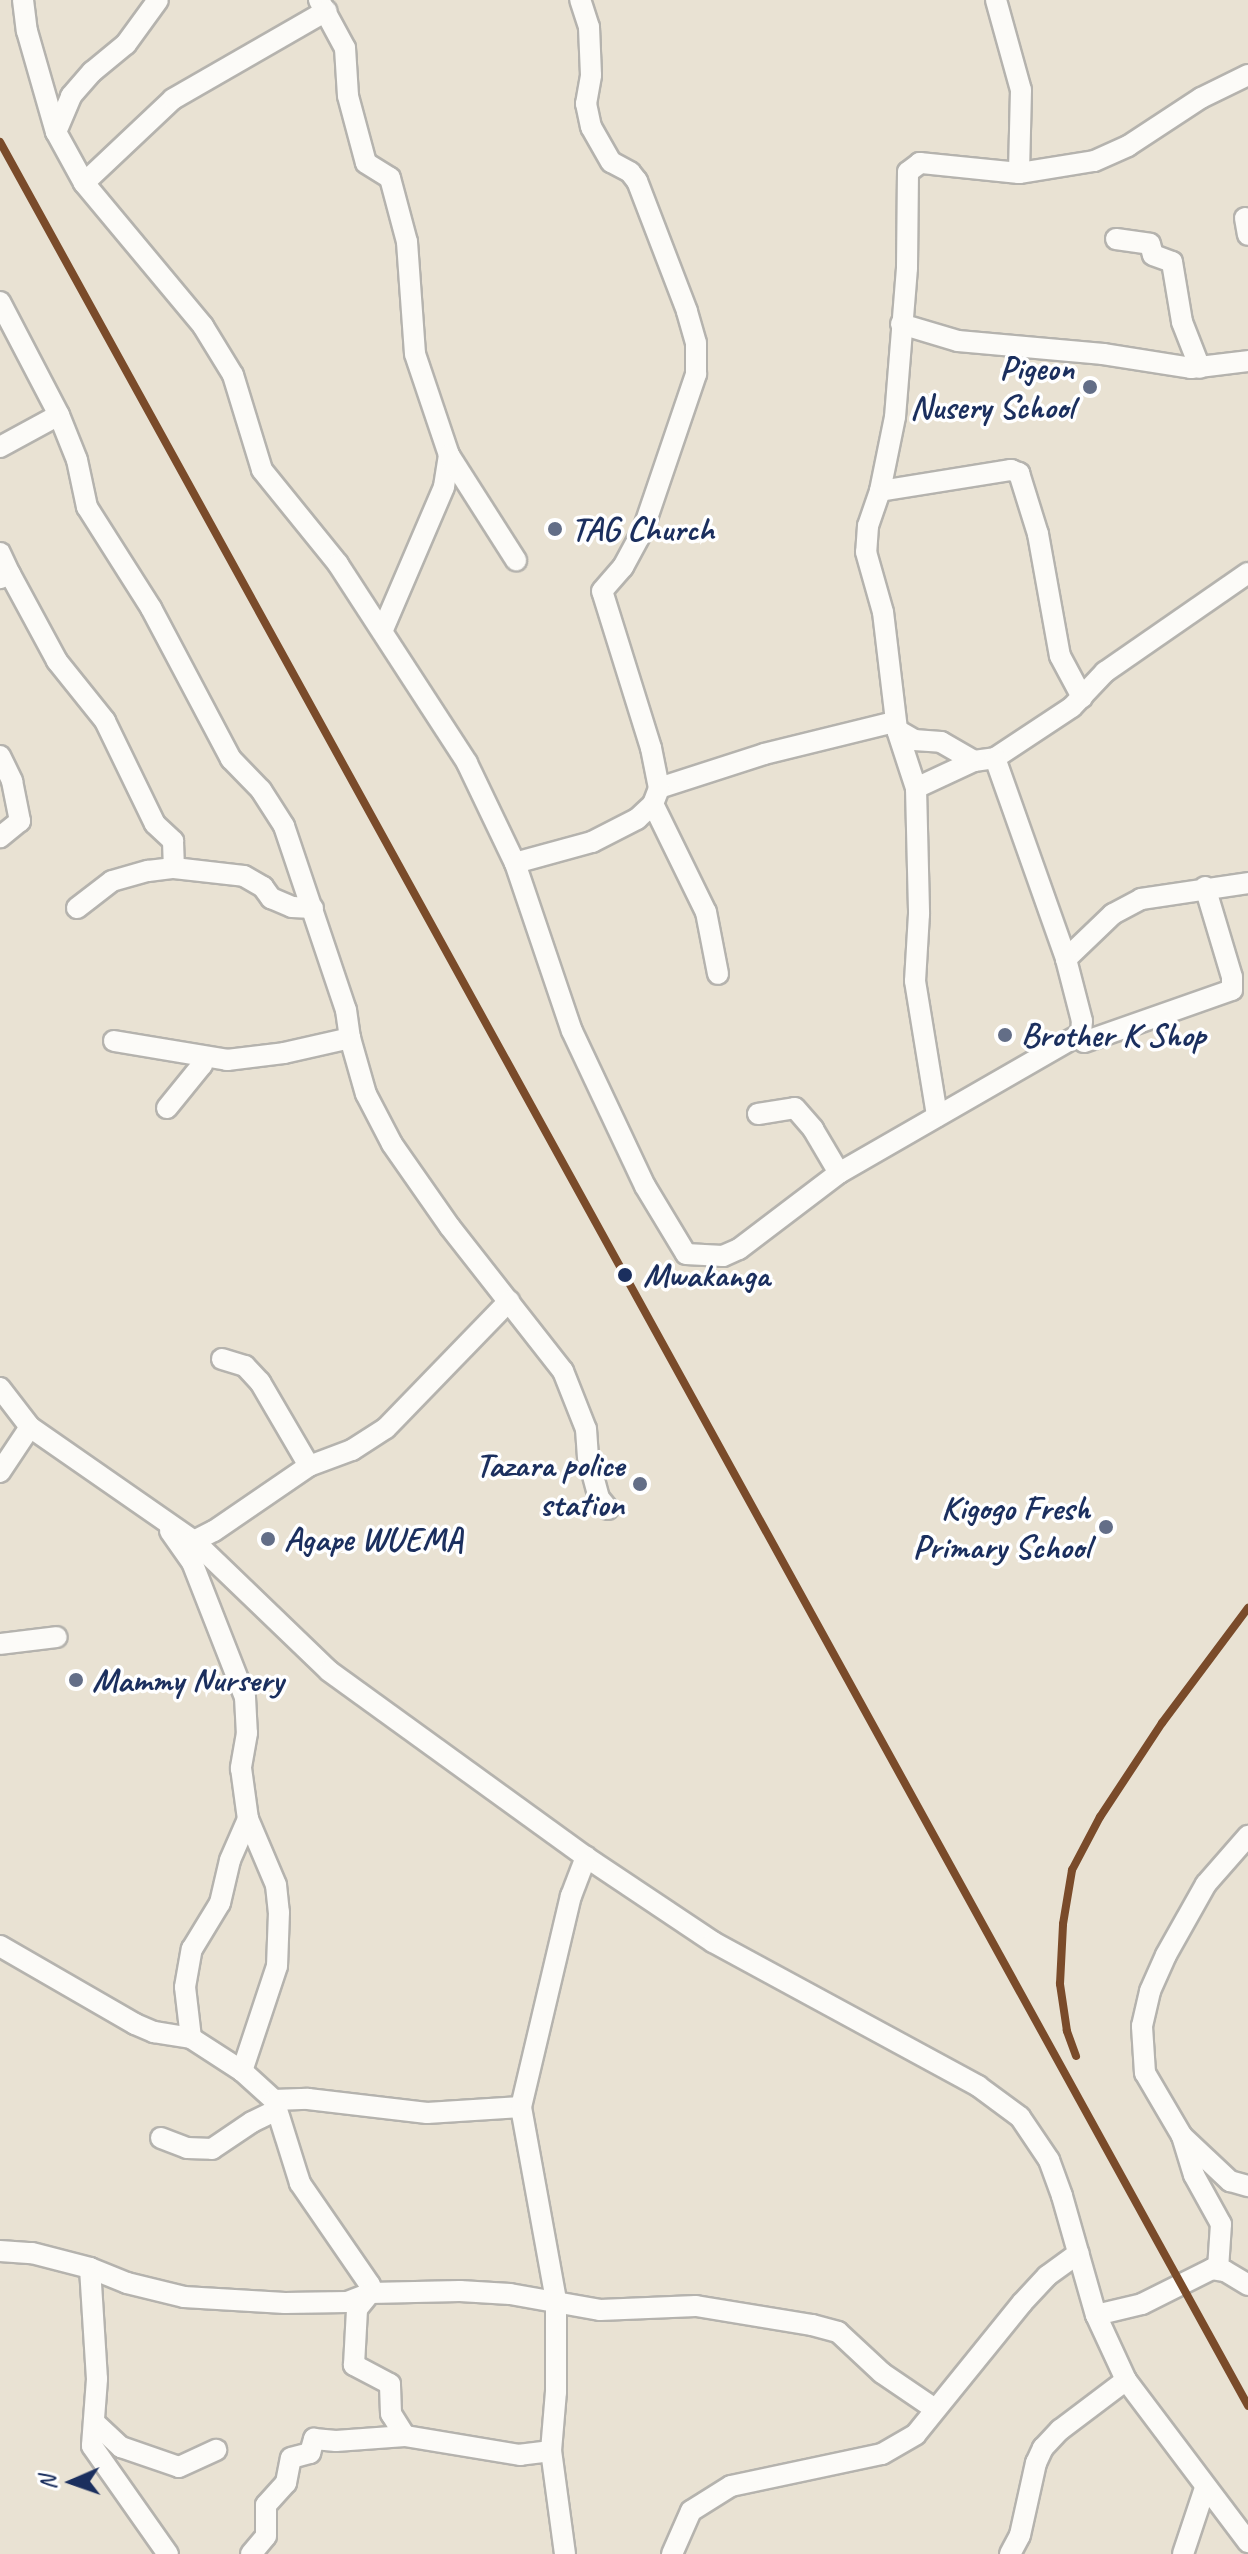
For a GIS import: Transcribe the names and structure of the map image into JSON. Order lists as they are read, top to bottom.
{
  "places": [
    "Pigeon Nusery School",
    "TAG Church",
    "Brother K Shop",
    "Mwakanga",
    "Tazara police station",
    "Kigogo Fresh Primary School",
    "Agape WUEMA",
    "Mammy Nursery"
  ],
  "north": "left"
}
